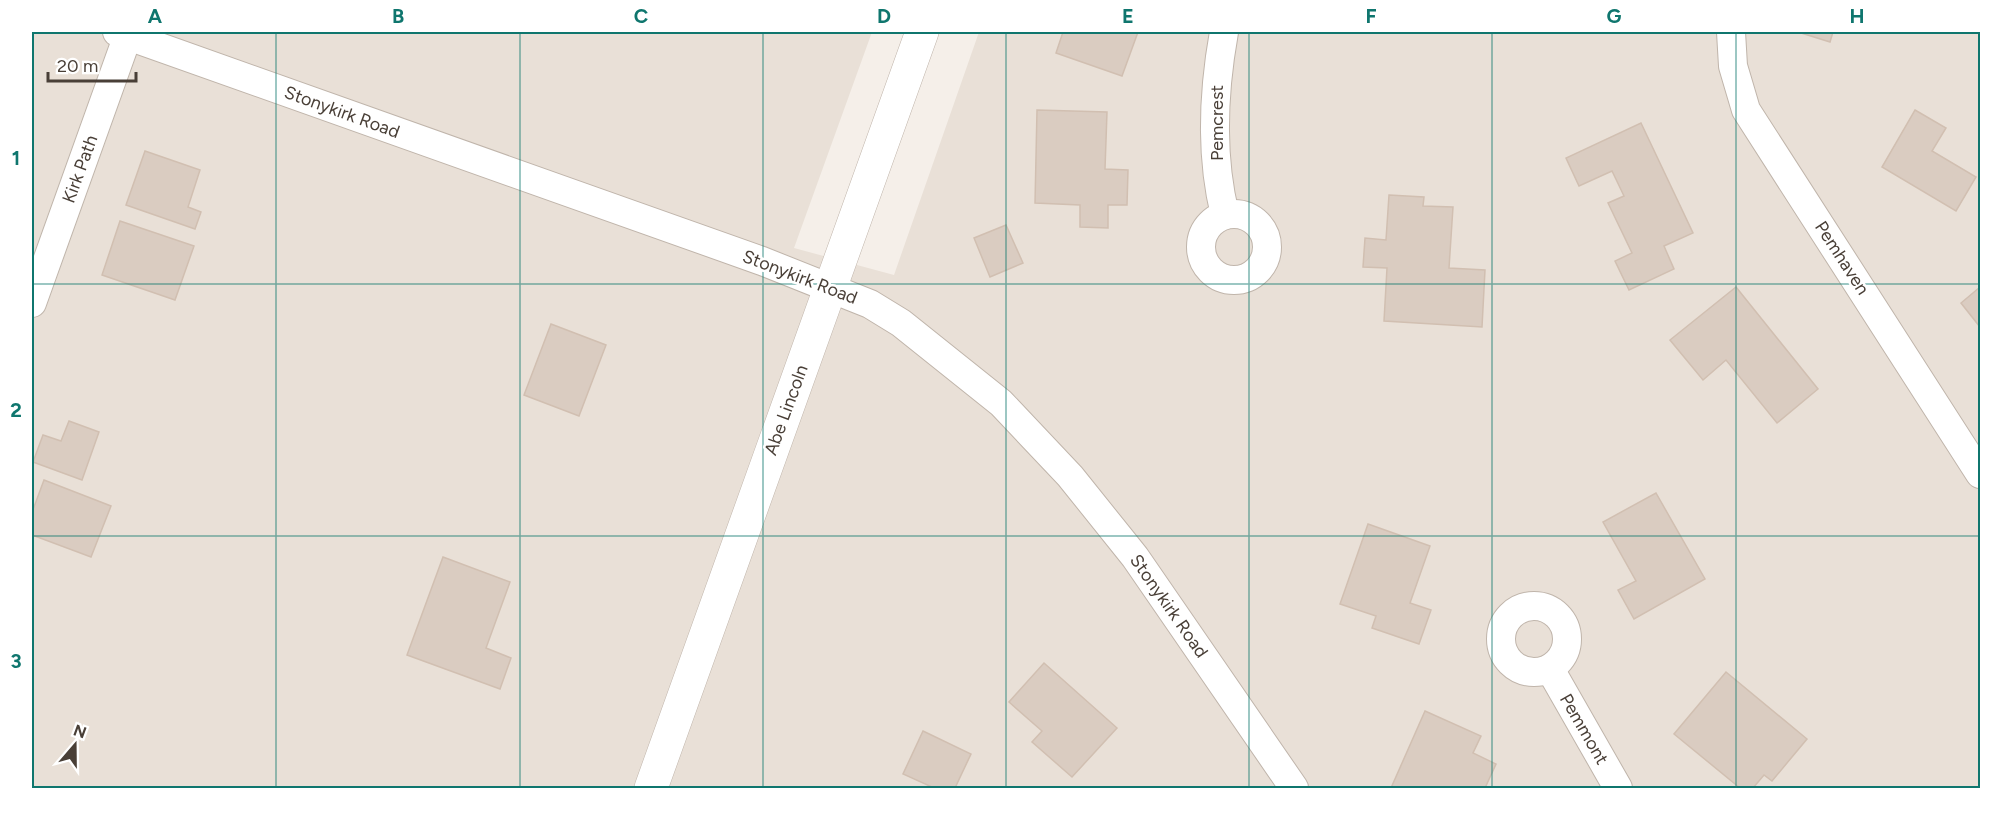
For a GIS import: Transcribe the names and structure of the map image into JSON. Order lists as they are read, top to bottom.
{
  "streets": {
    "street": [
      "Stonykirk Road",
      "Pemcrest",
      "Kirk Path",
      "Pemhaven",
      "Abe Lincoln",
      "Pemmont"
    ]
  },
  "crossings": [
    ["Stonykirk Road", "Kirk Path"],
    ["Stonykirk Road", "Abe Lincoln"]
  ],
  "scale_bar": "20 m",
  "north": "top",
  "grid": {
    "columns": [
      "A",
      "B",
      "C",
      "D",
      "E",
      "F",
      "G",
      "H"
    ],
    "rows": ["1", "2", "3"]
  }
}
